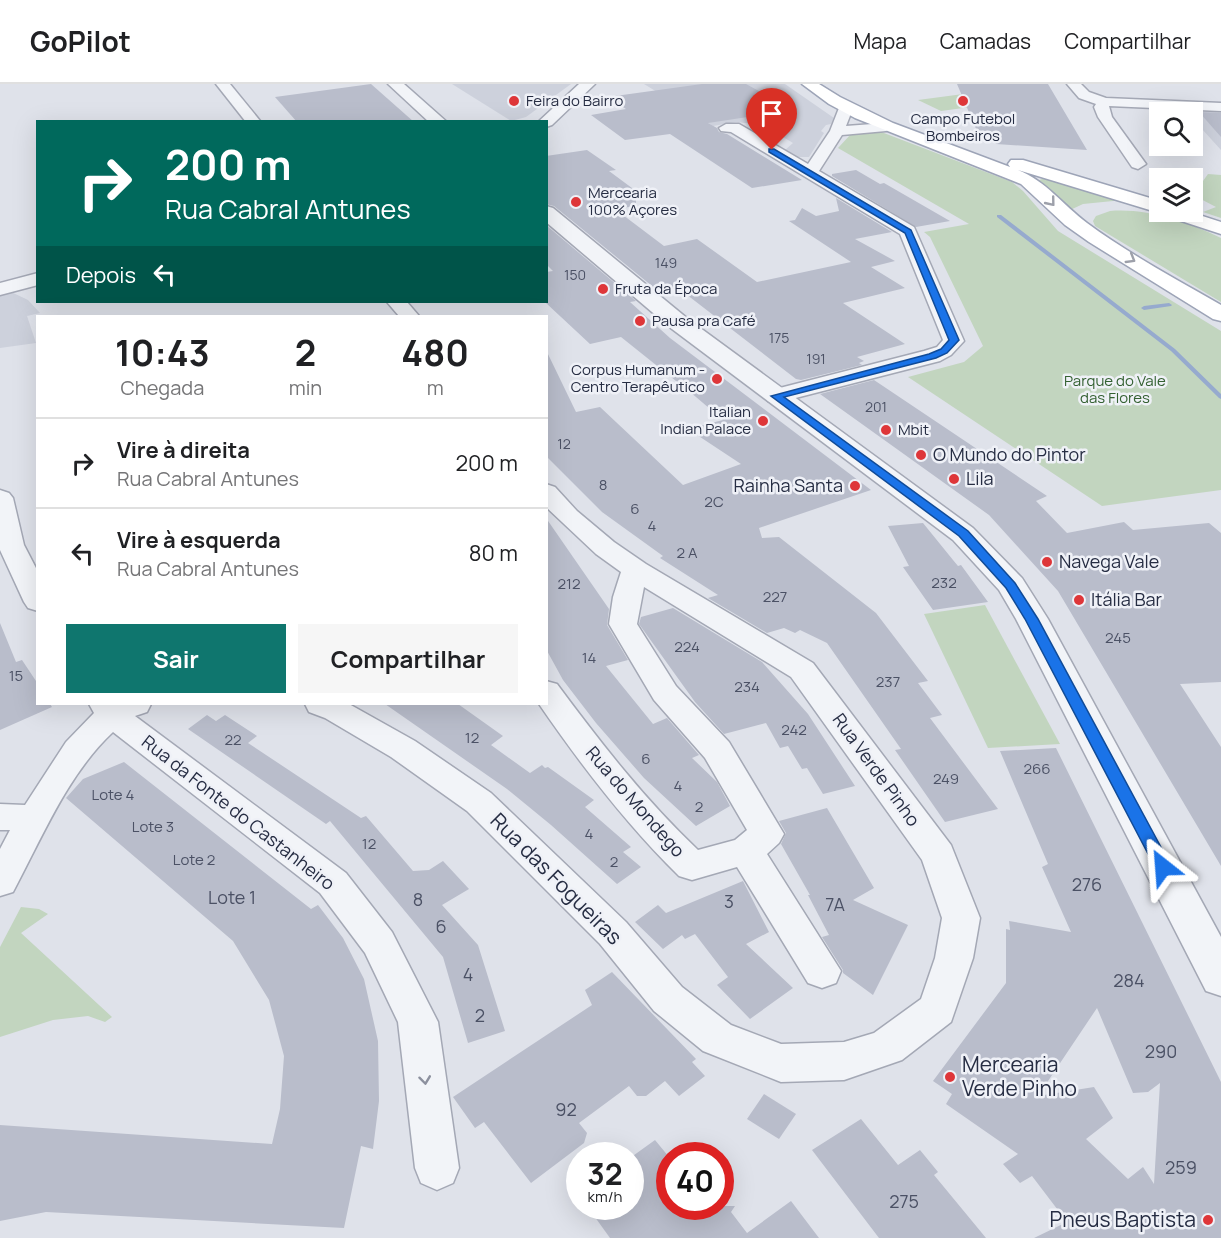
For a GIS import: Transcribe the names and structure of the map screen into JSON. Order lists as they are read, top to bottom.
{
  "streets": {
    "street": [
      "Rua Verde Pinho",
      "Rua do Mondego",
      "Rua da Fonte do Castanheiro",
      "Rua das Fogueiras"
    ]
  },
  "crossings": [
    ["Rua Verde Pinho", "Rua das Fogueiras"]
  ],
  "one_way": ["Rua da Fonte do Castanheiro"],
  "parks": ["Parque do Vale das Flores"],
  "places": [
    "Feira do Bairro",
    "Campo Futebol Bombeiros",
    "Mercearia 100% Açores",
    "Fruta da Época",
    "Pausa pra Café",
    "Corpus Humanum - Centro Terapêutico",
    "Italian Indian Palace",
    "Mbit",
    "O Mundo do Pintor",
    "Lila",
    "Rainha Santa",
    "Navega Vale",
    "Itália Bar",
    "Mercearia Verde Pinho",
    "Pneus Baptista"
  ],
  "house_numbers": [
    "149",
    "150",
    "175",
    "191",
    "201",
    "12",
    "8",
    "2C",
    "6",
    "4",
    "2 A",
    "232",
    "212",
    "227",
    "245",
    "224",
    "14",
    "15",
    "237",
    "234",
    "242",
    "12",
    "22",
    "6",
    "266",
    "249",
    "4",
    "Lote 4",
    "2",
    "Lote 3",
    "4",
    "12",
    "Lote 2",
    "2",
    "276",
    "Lote 1",
    "8",
    "3",
    "7A",
    "6",
    "4",
    "284",
    "2",
    "290",
    "92",
    "259",
    "275"
  ],
  "page": {
    "header": "GoPilot",
    "nav": ["Mapa", "Camadas", "Compartilhar"],
    "turn": ["200 m", "Rua Cabral Antunes"],
    "then": "Depois",
    "eta": [
      "10:43",
      "Chegada",
      "2",
      "min",
      "480",
      "m"
    ],
    "list": [
      {
        "name": "Vire à direita",
        "note": "Rua Cabral Antunes",
        "value": "200 m"
      },
      {
        "name": "Vire à esquerda",
        "note": "Rua Cabral Antunes",
        "value": "80 m"
      }
    ],
    "buttons": ["Sair", "Compartilhar"],
    "speed": "32 km/h",
    "limit": "40"
  }
}
